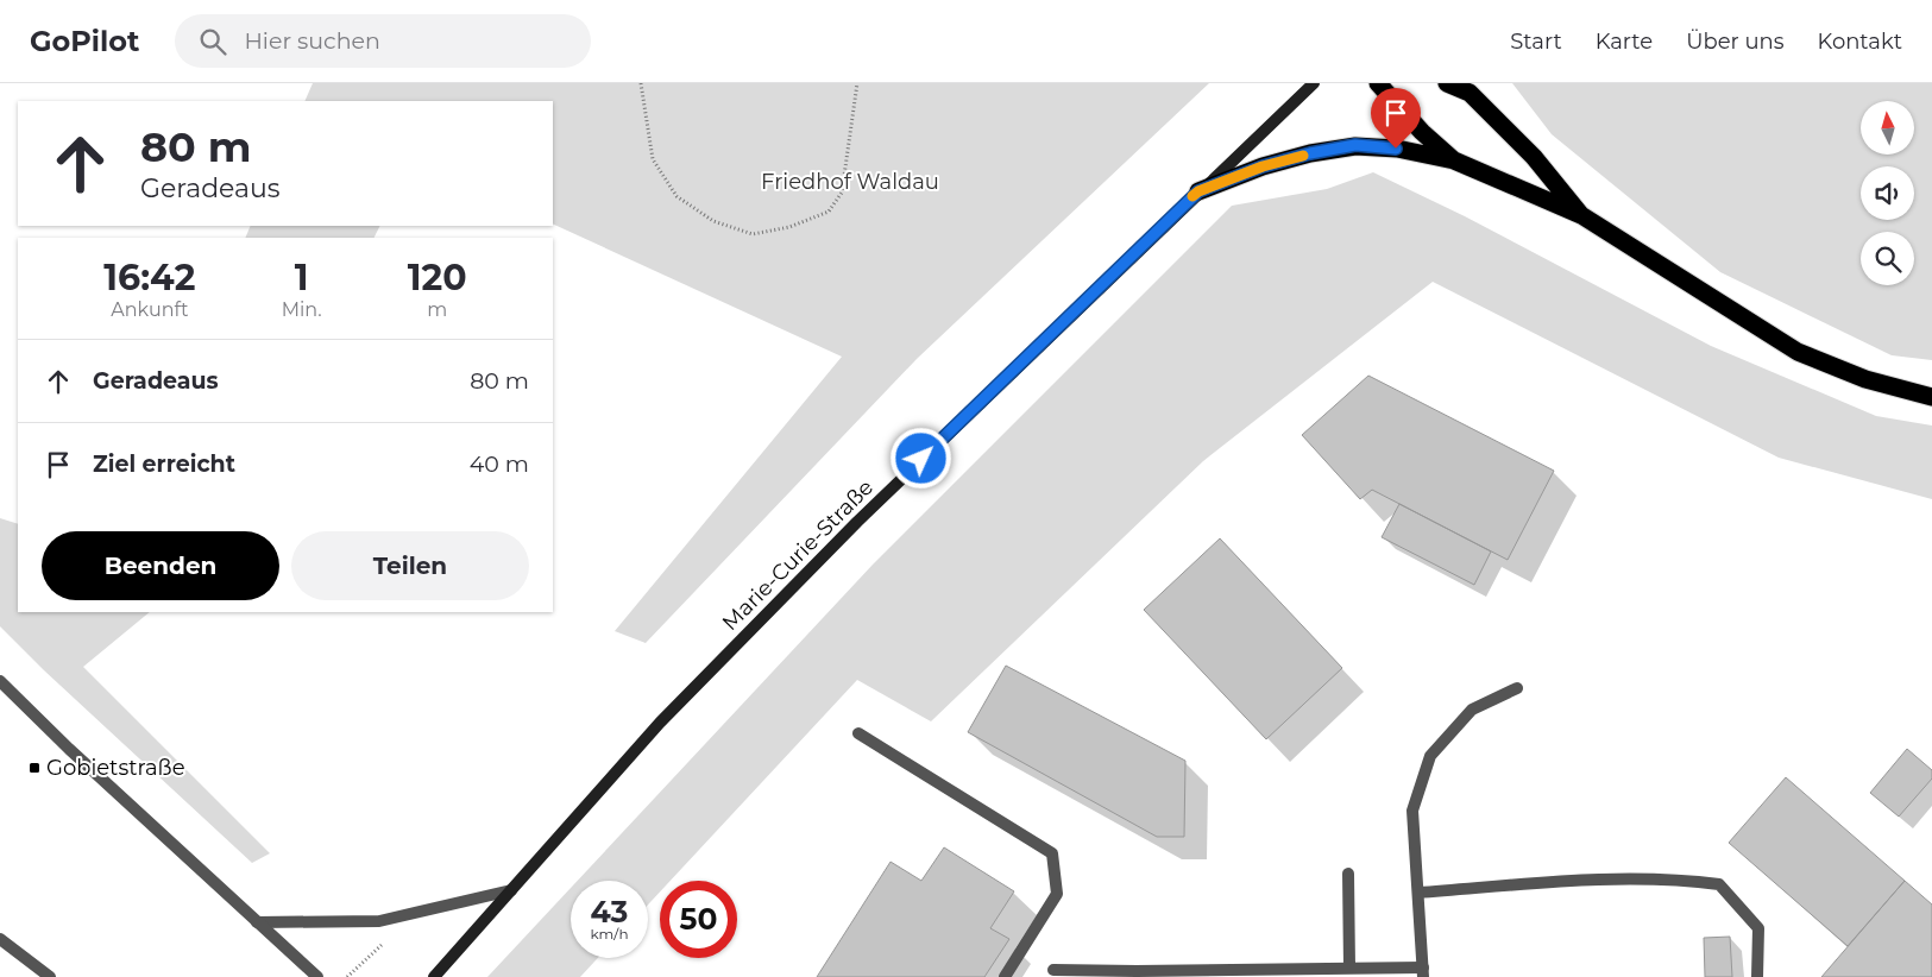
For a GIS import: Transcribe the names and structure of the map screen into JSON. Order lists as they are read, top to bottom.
{
  "streets": {
    "main road": ["Marie-Curie-Straße"]
  },
  "parks": ["Friedhof Waldau"],
  "places": {
    "transit": ["Gobietstraße"]
  },
  "north": "top",
  "page": {
    "header": "GoPilot",
    "search": "Hier suchen",
    "nav": [
      "Start",
      "Karte",
      "Über uns",
      "Kontakt"
    ],
    "turn": ["80 m", "Geradeaus"],
    "eta": [
      "16:42",
      "Ankunft",
      "1",
      "Min.",
      "120",
      "m"
    ],
    "list": [
      {
        "name": "Geradeaus",
        "value": "80 m"
      },
      {
        "name": "Ziel erreicht",
        "value": "40 m"
      }
    ],
    "buttons": ["Beenden", "Teilen"],
    "speed": "43 km/h",
    "limit": "50"
  }
}
